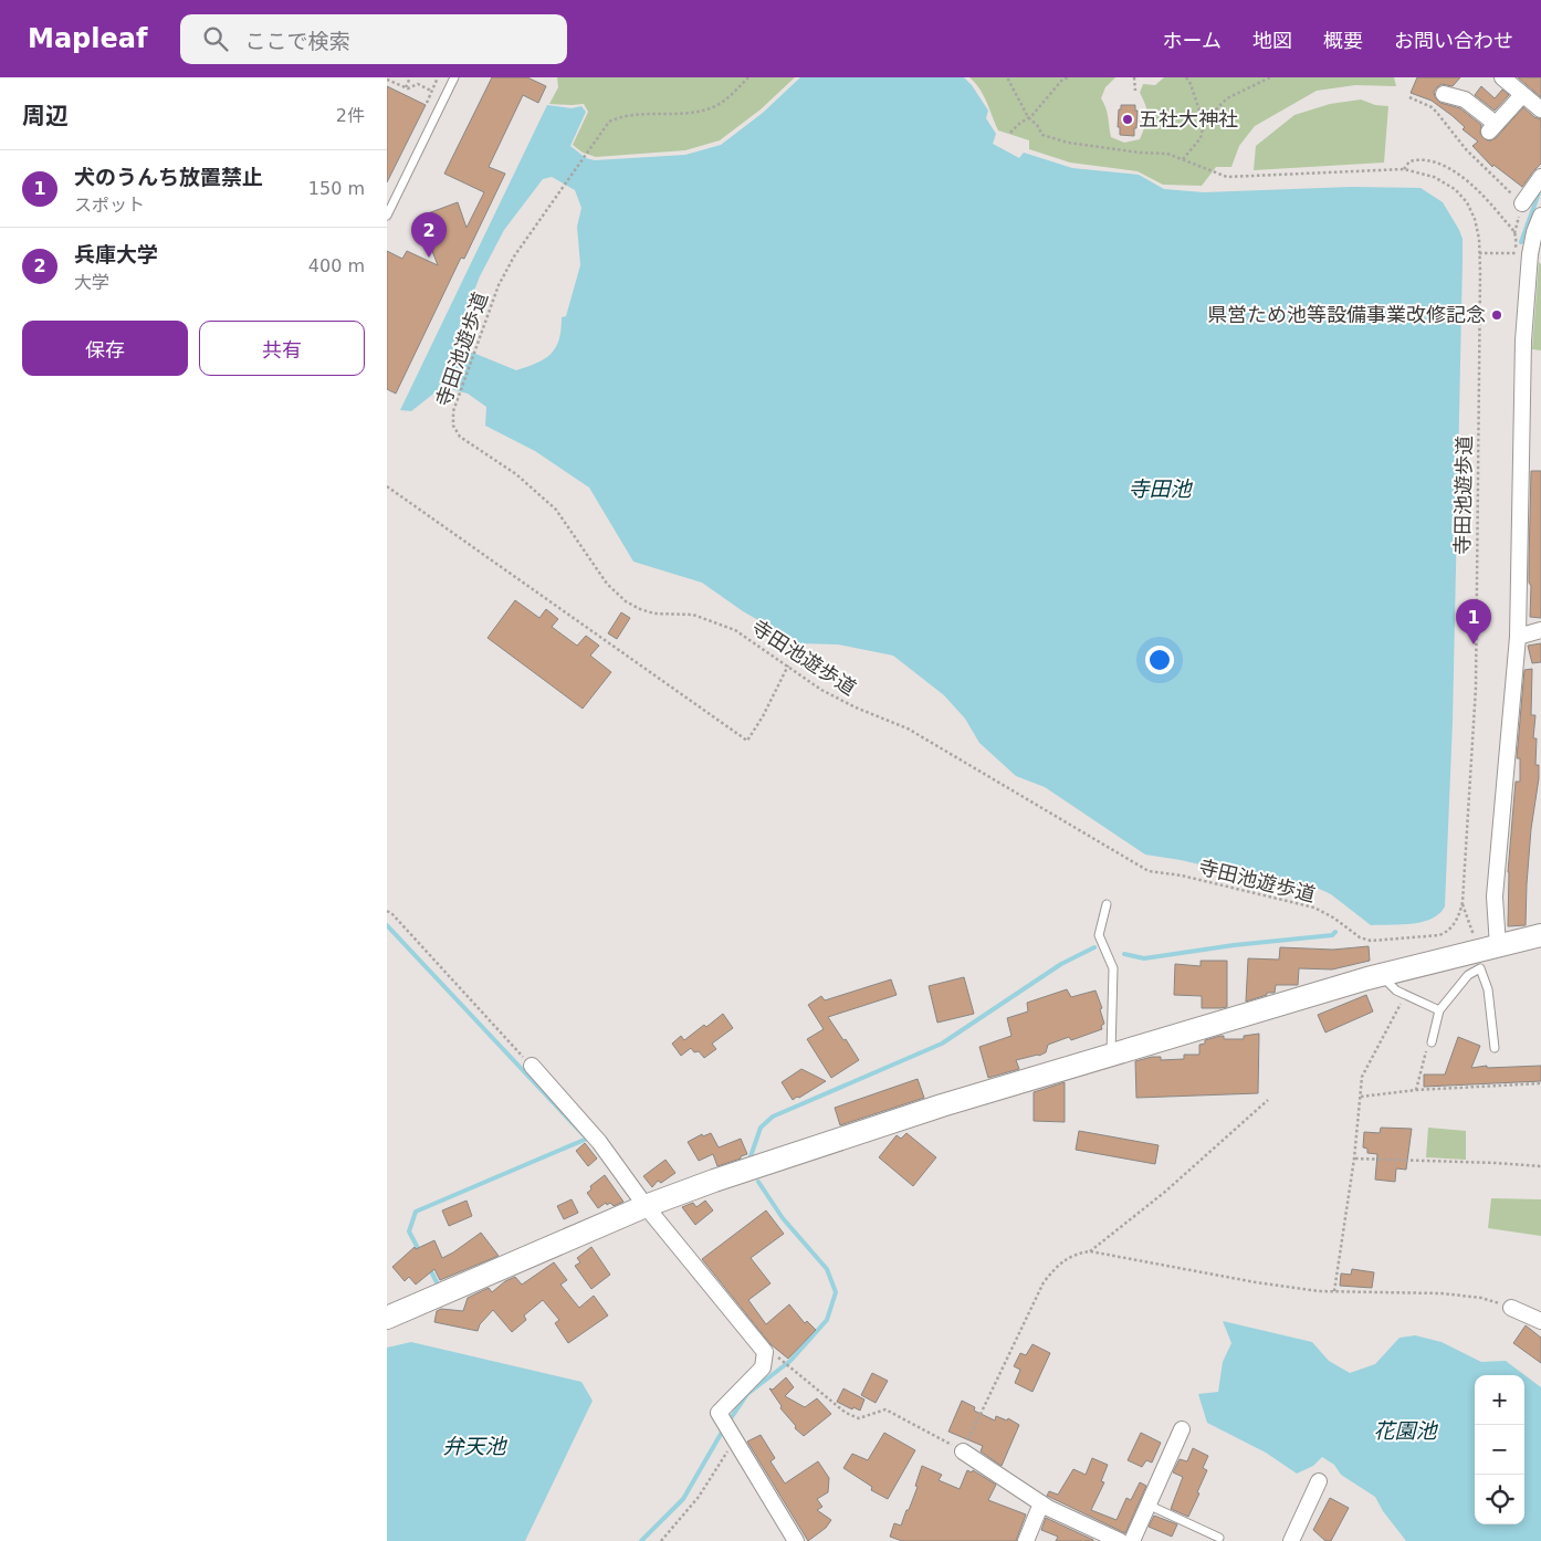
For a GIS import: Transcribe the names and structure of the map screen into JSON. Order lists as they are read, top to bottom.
{
  "streets": {
    "path": ["寺田池遊歩道"]
  },
  "water": ["寺田池", "花園池", "弁天池"],
  "places": ["五社大神社", "県営ため池等設備事業改修記念"],
  "page": {
    "header": "Mapleaf",
    "search": "ここで検索",
    "nav": [
      "ホーム",
      "地図",
      "概要",
      "お問い合わせ"
    ],
    "heading": ["周辺", "2件"],
    "list": [
      {
        "mark": "1",
        "name": "犬のうんち放置禁止",
        "note": "スポット",
        "value": "150 m"
      },
      {
        "mark": "2",
        "name": "兵庫大学",
        "note": "大学",
        "value": "400 m"
      }
    ],
    "pins": ["2", "1"],
    "buttons": ["保存", "共有"],
    "map_buttons": ["+", "−"]
  }
}
